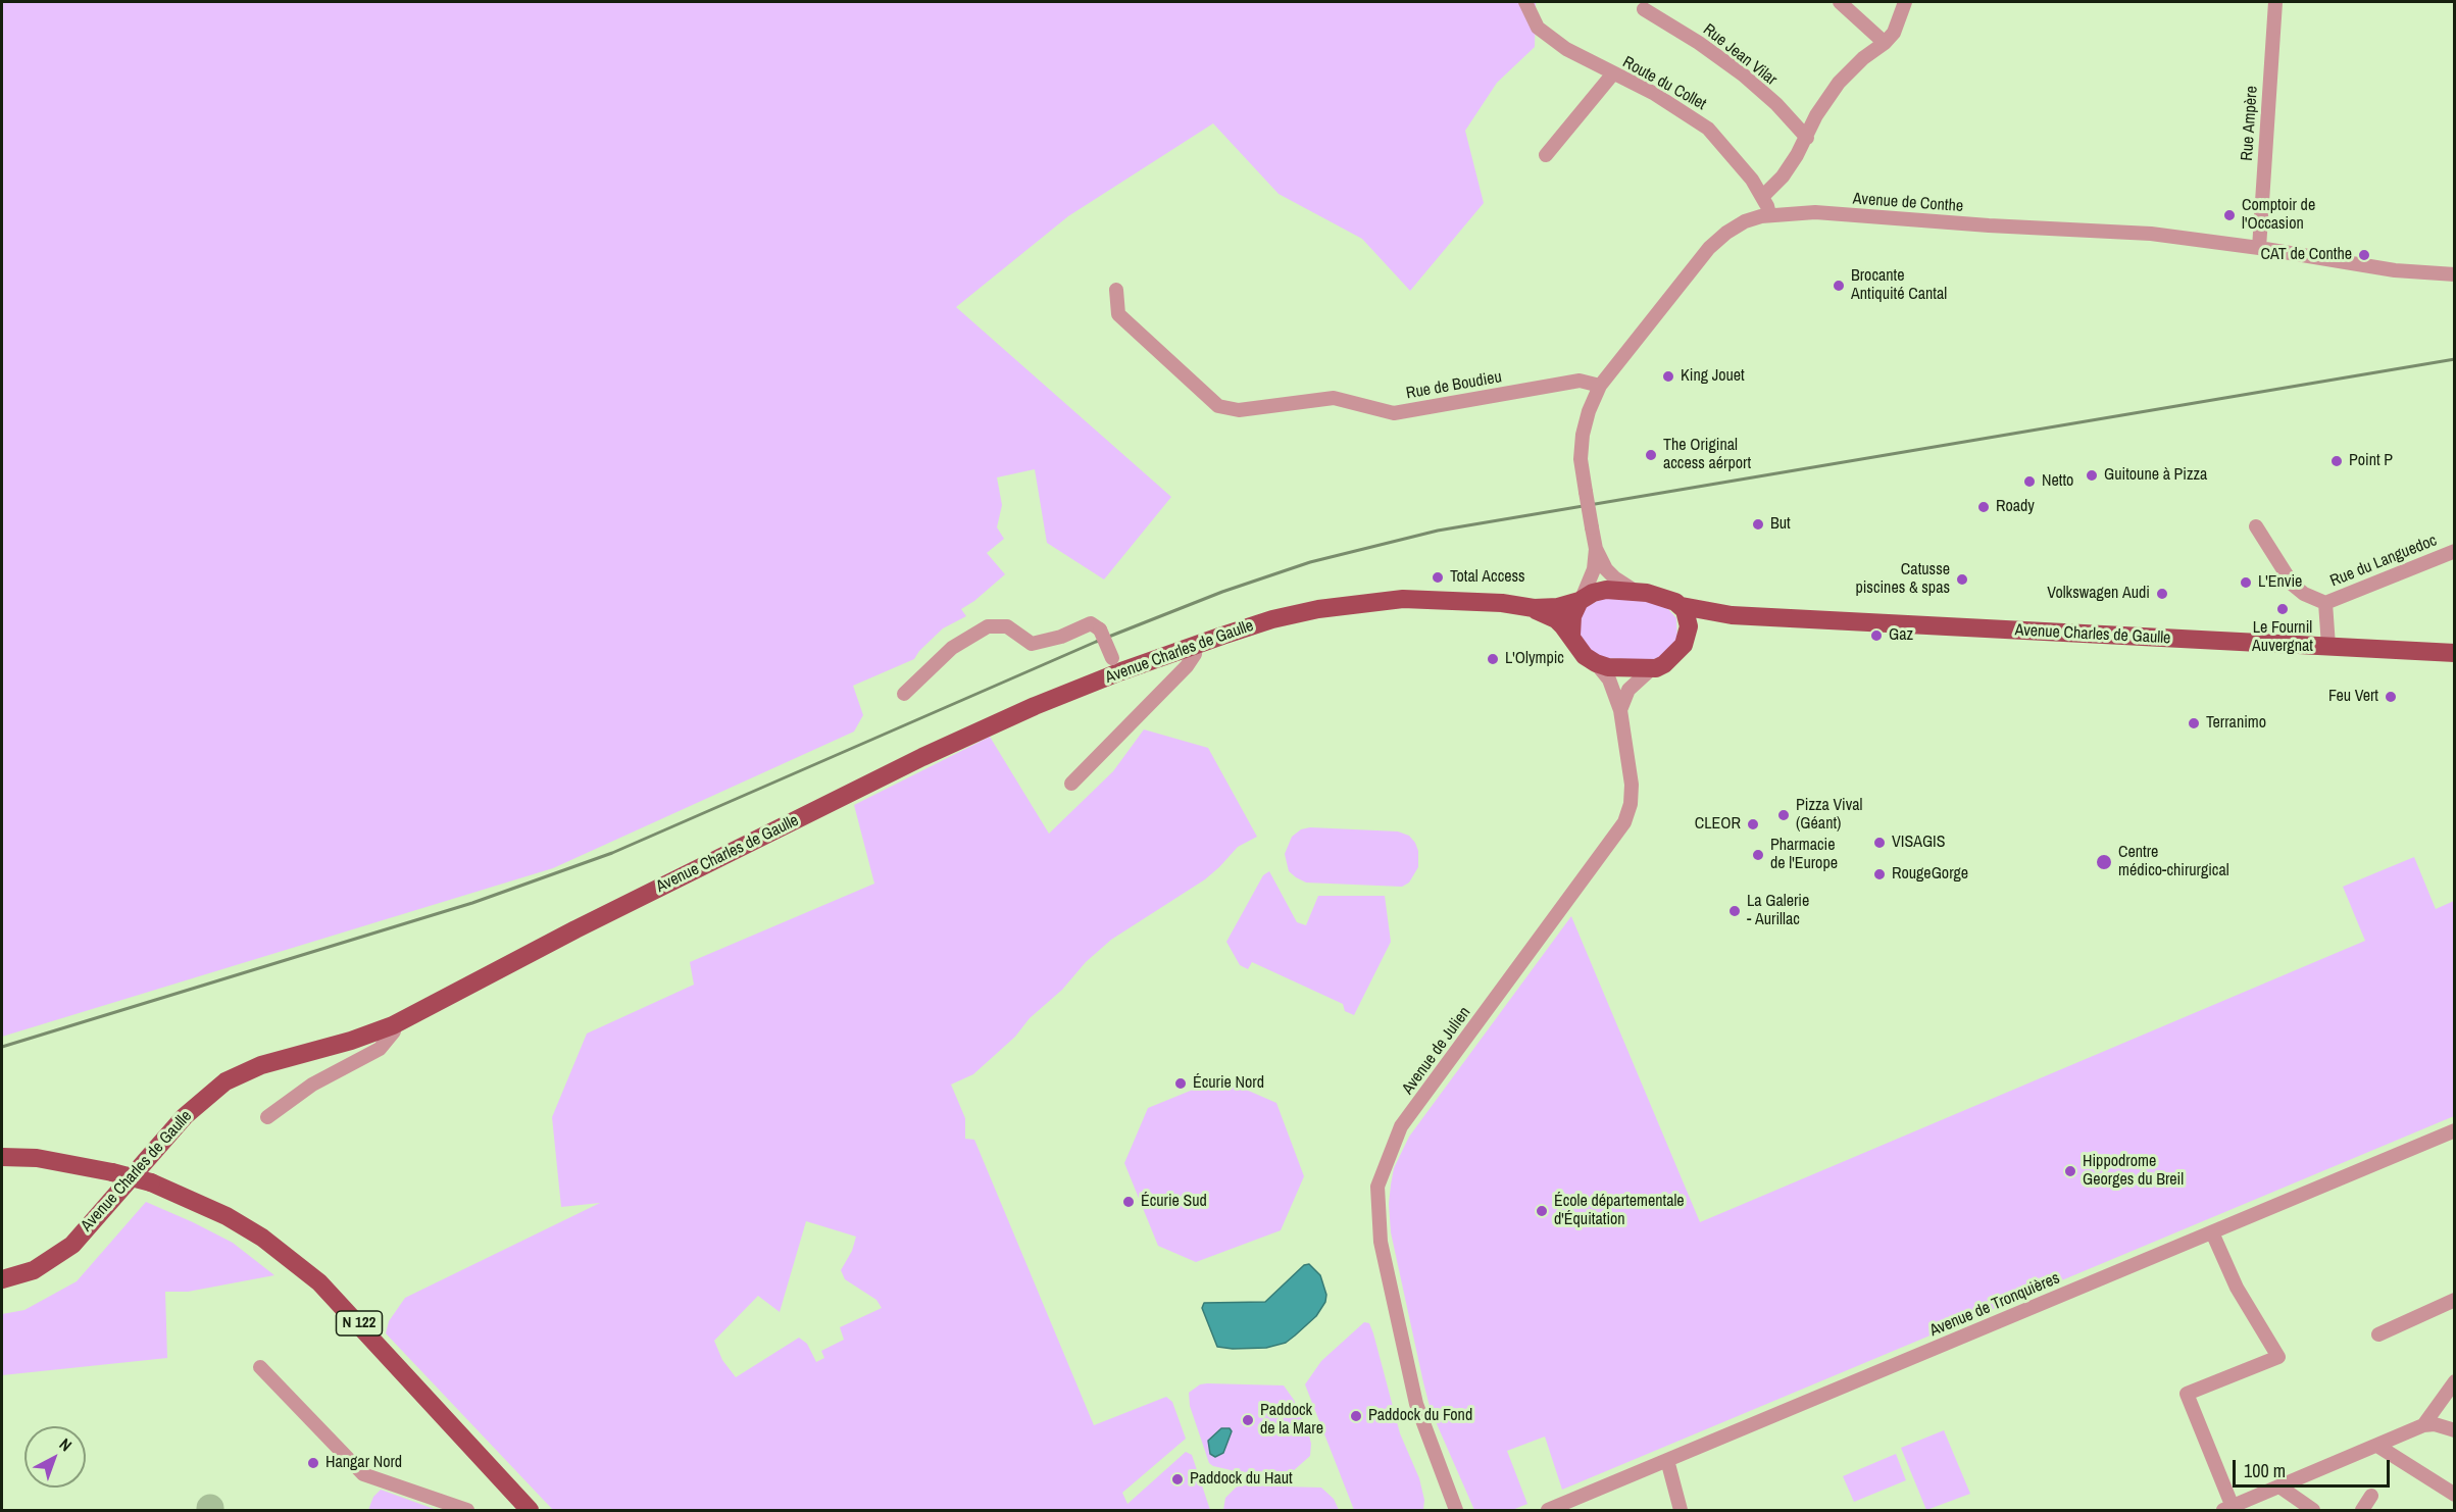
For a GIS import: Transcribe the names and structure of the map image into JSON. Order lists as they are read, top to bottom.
{
  "streets": {
    "main road": ["Avenue Charles de Gaulle", "N 122"],
    "street": [
      "Rue Jean Vilar",
      "Route du Collet",
      "Rue Ampère",
      "Avenue de Conthe",
      "Rue de Boudieu",
      "Rue du Languedoc",
      "Avenue de Julien",
      "Avenue de Tronquières"
    ]
  },
  "crossings": [
    ["Route du Collet", "Avenue de Conthe"],
    ["Rue Ampère", "Avenue de Conthe"],
    ["Avenue de Conthe", "Rue de Boudieu"],
    ["Avenue de Conthe", "Avenue Charles de Gaulle"],
    ["Avenue de Conthe", "Avenue de Julien"],
    ["Rue du Languedoc", "Avenue Charles de Gaulle"],
    ["Avenue Charles de Gaulle", "Avenue de Julien"]
  ],
  "places": [
    "Comptoir de l'Occasion",
    "CAT de Conthe",
    "Brocante Antiquité Cantal",
    "King Jouet",
    "The Original access aérport",
    "Point P",
    "Guitoune à Pizza",
    "Netto",
    "Roady",
    "But",
    "Total Access",
    "Catusse piscines & spas",
    "L'Envie",
    "Volkswagen Audi",
    "Le Fournil Auvergnat",
    "Gaz",
    "L'Olympic",
    "Feu Vert",
    "Terranimo",
    "Pizza Vival (Géant)",
    "CLEOR",
    "VISAGIS",
    "Pharmacie de l'Europe",
    "Centre médico-chirurgical",
    "RougeGorge",
    "La Galerie - Aurillac",
    "Écurie Nord",
    "Hippodrome Georges du Breil",
    "Écurie Sud",
    "École départementale d'Équitation",
    "Paddock du Fond",
    "Paddock de la Mare",
    "Hangar Nord",
    "Paddock du Haut"
  ],
  "scale_bar": "100 m",
  "north": "top right"
}
